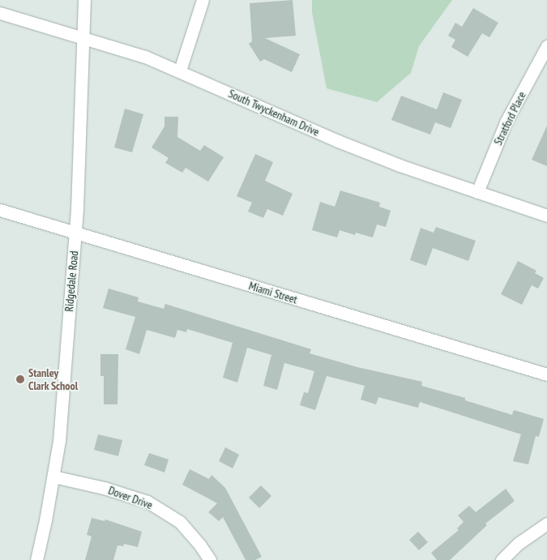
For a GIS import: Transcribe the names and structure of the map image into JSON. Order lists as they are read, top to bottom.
{
  "streets": {
    "street": [
      "South Twyckenham Drive",
      "Stratford Place",
      "Ridgedale Road",
      "Miami Street",
      "Dover Drive"
    ]
  },
  "crossings": [
    ["South Twyckenham Drive", "Stratford Place"],
    ["South Twyckenham Drive", "Ridgedale Road"],
    ["Ridgedale Road", "Miami Street"],
    ["Ridgedale Road", "Dover Drive"]
  ],
  "places": ["Stanley Clark School"]
}
